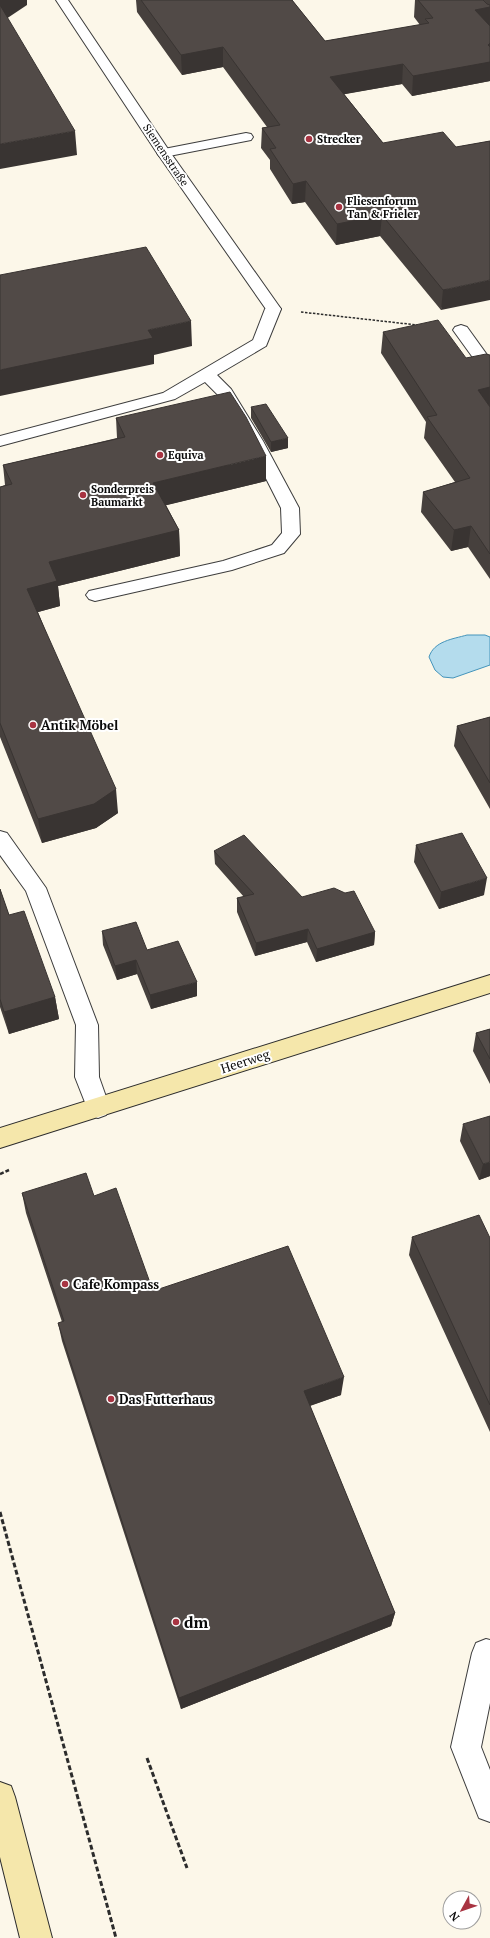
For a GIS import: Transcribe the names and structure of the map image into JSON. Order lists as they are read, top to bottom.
{
  "streets": {
    "street": ["Siemensstraße", "Heerweg"]
  },
  "places": [
    "Strecker",
    "Fliesenforum Tan & Frieler",
    "Equiva",
    "Sonderpreis Baumarkt",
    "Antik Möbel",
    "Cafe Kompass",
    "Das Futterhaus",
    "dm"
  ],
  "north": "bottom left"
}
